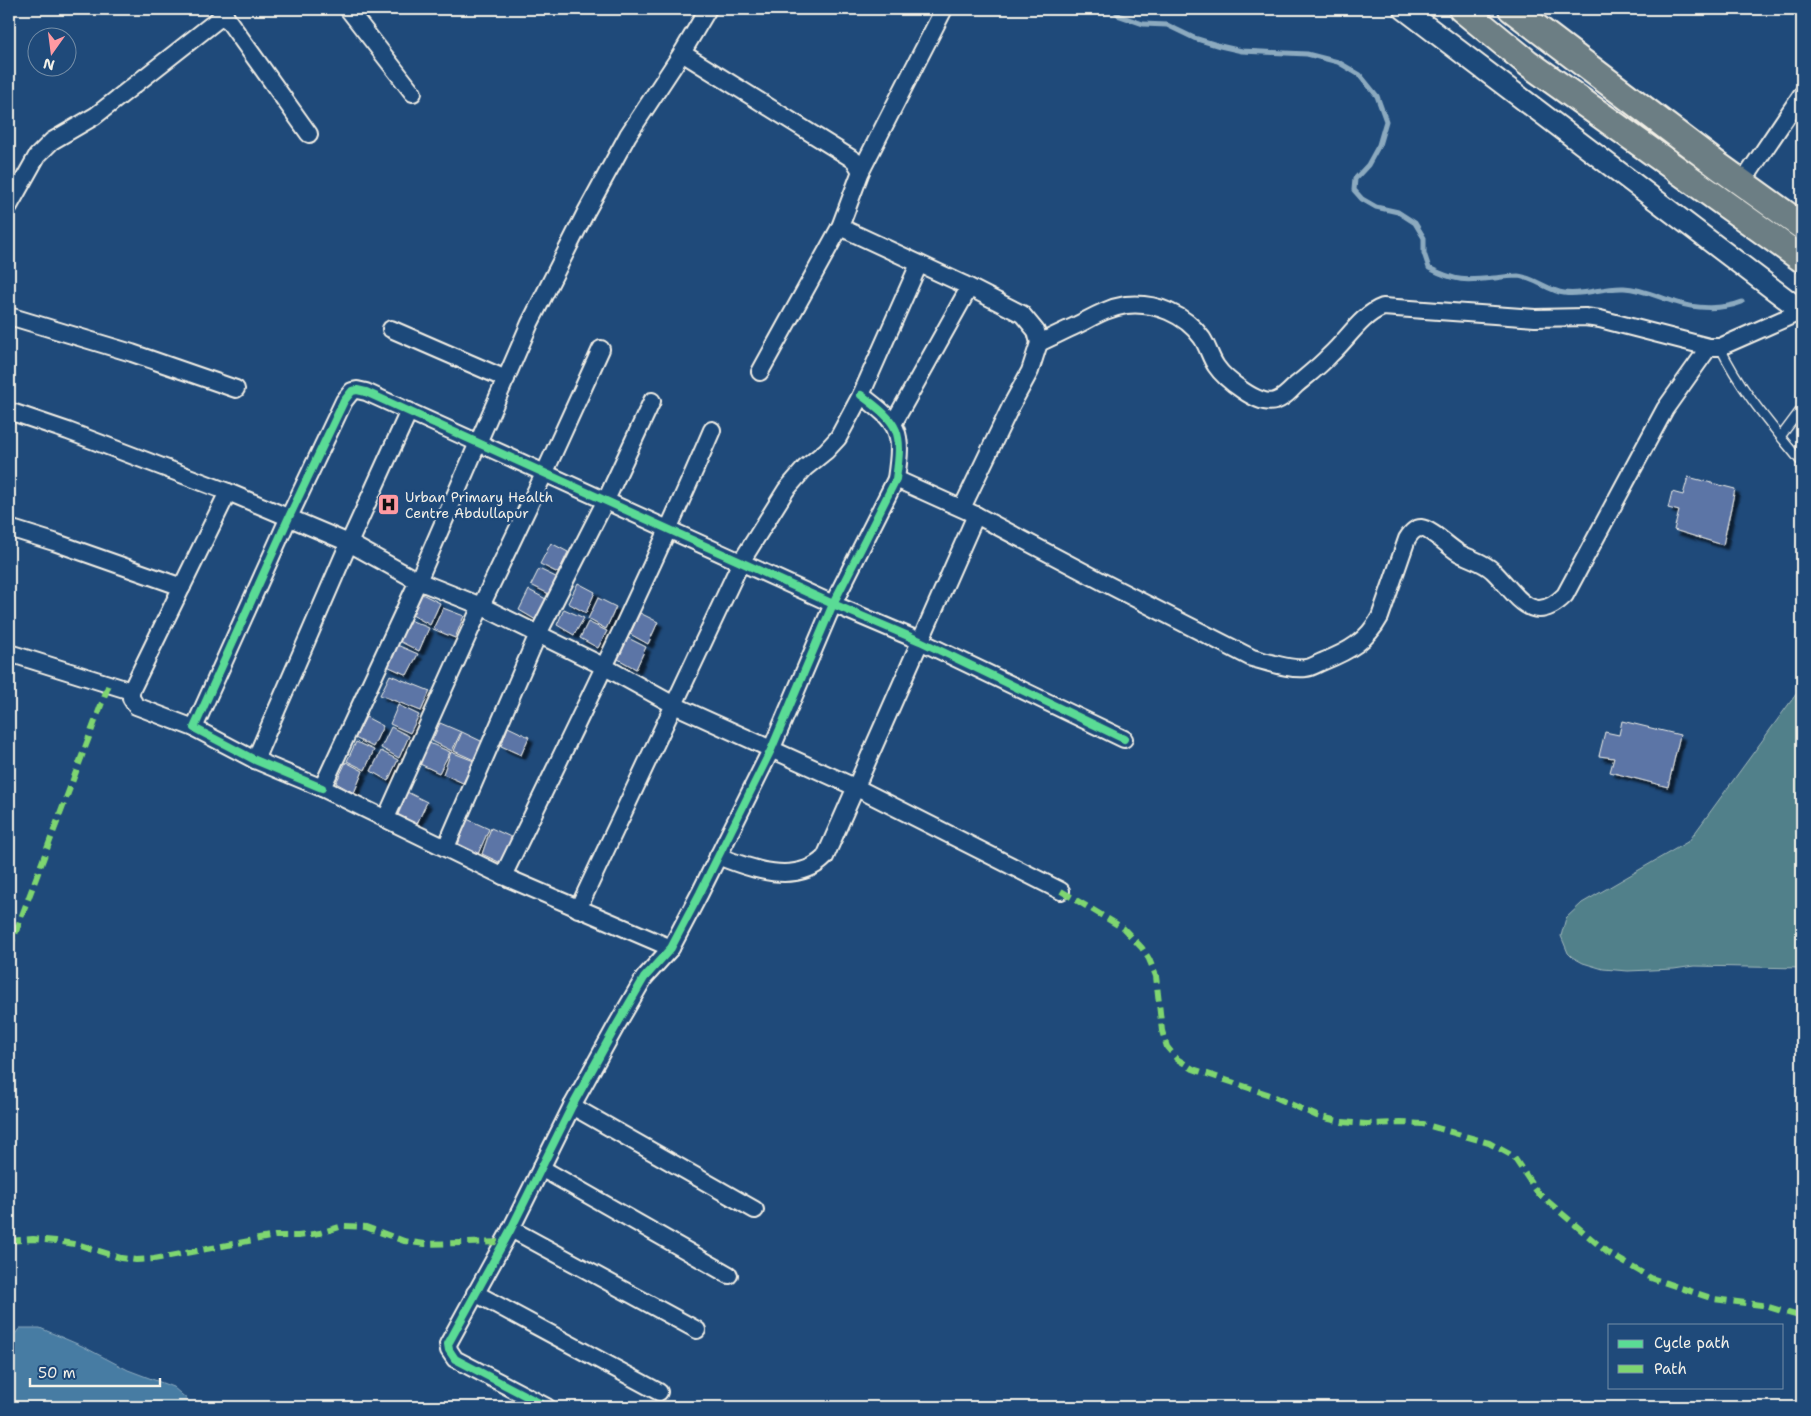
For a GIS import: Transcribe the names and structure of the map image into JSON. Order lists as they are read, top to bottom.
{
  "places": {
    "hospital": ["Urban Primary Health Centre Abdullapur"]
  },
  "legend": ["Cycle path", "Path"],
  "scale_bar": "50 m",
  "north": "bottom"
}
